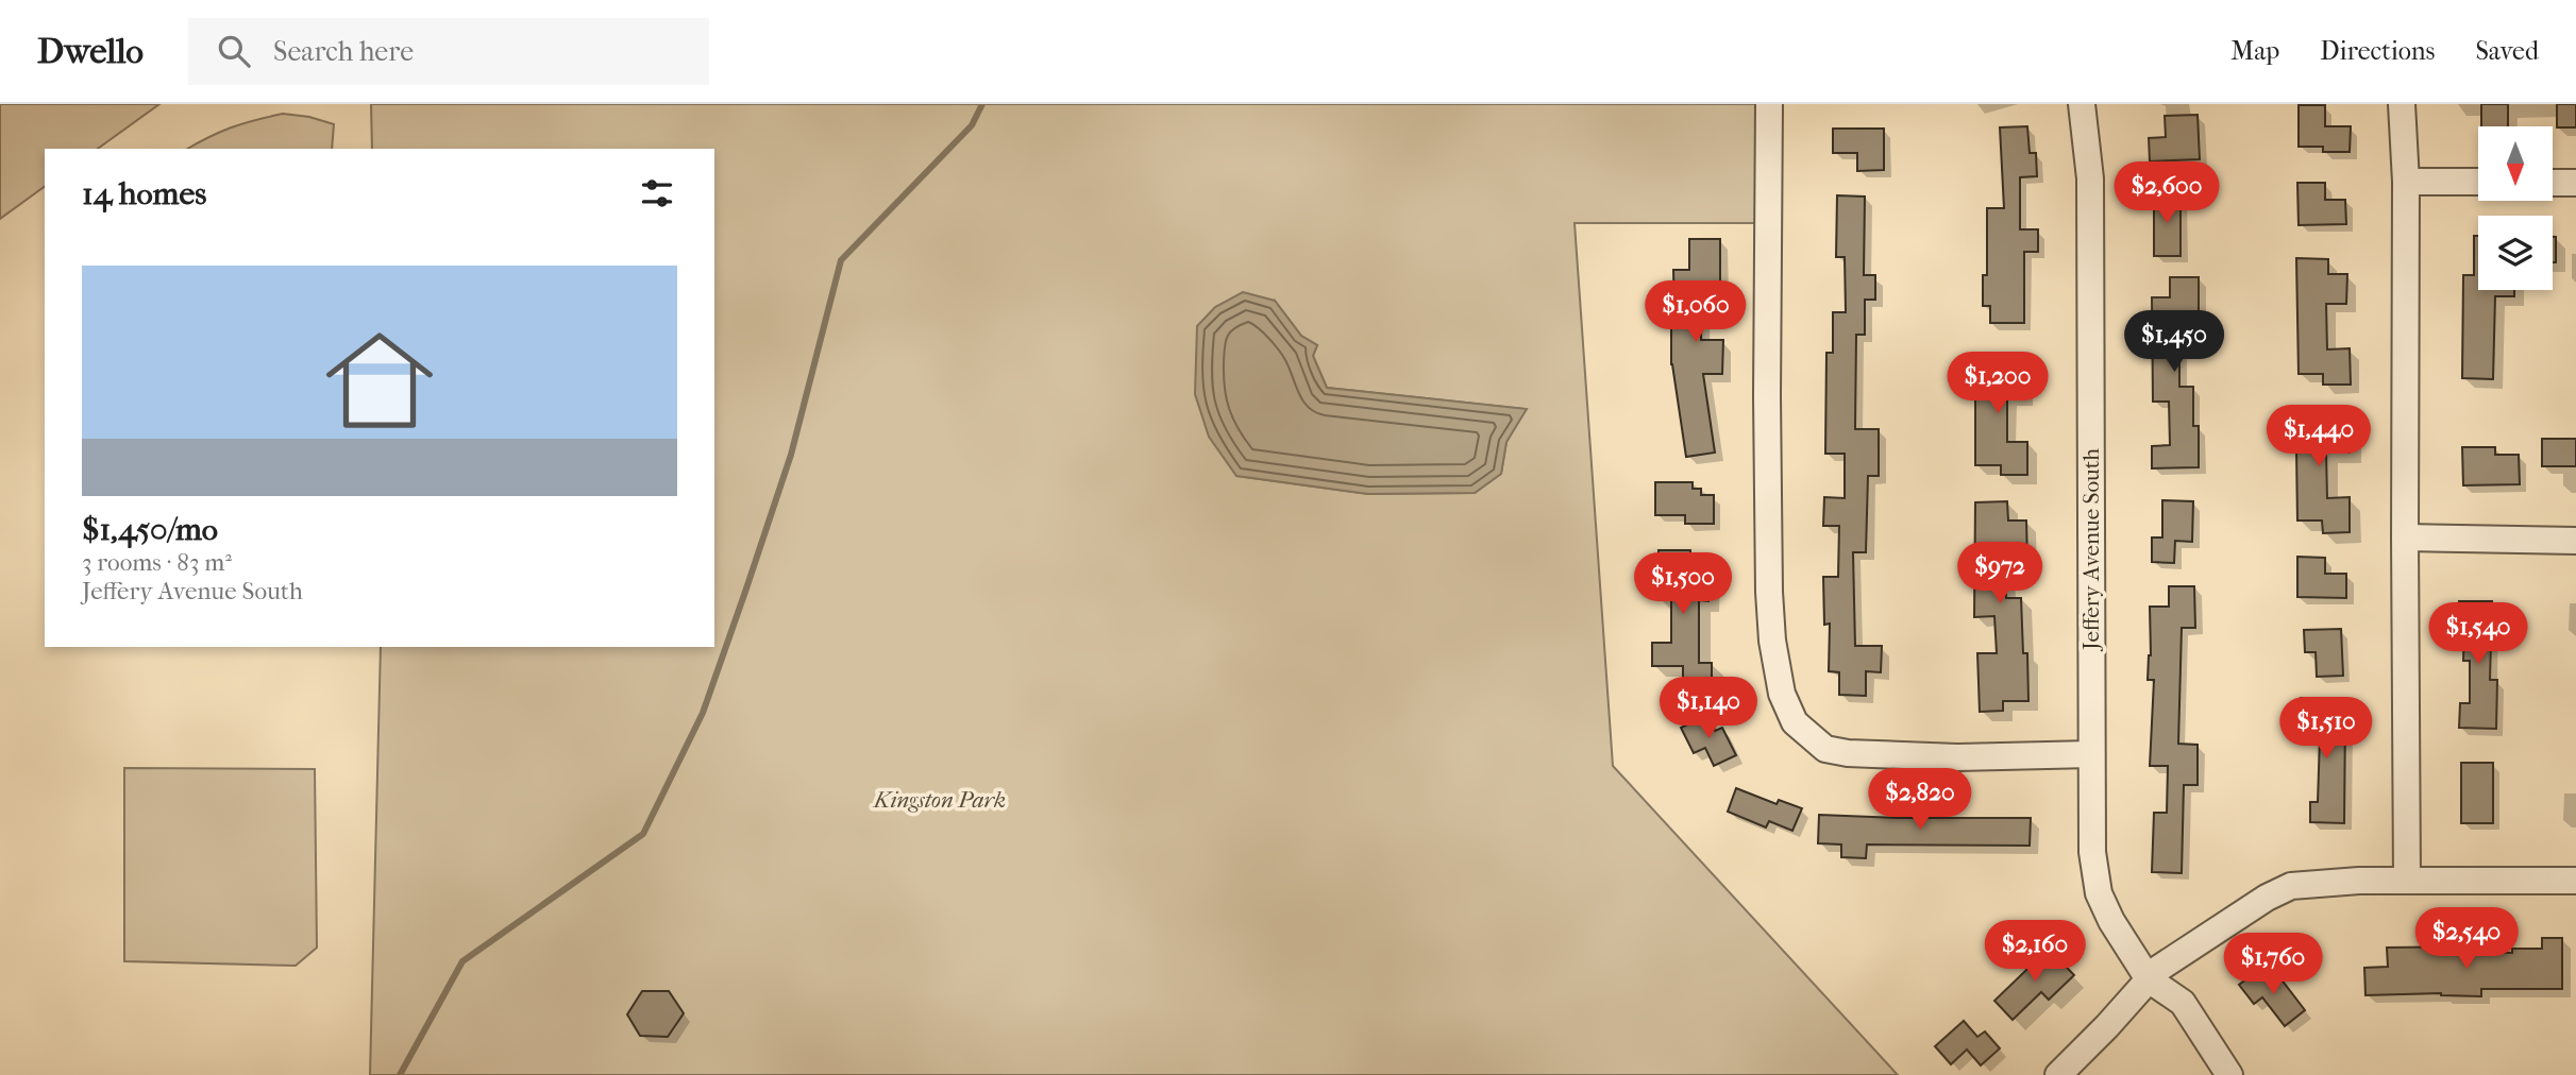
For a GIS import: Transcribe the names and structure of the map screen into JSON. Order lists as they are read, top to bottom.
{
  "streets": {
    "street": ["Jeffery Avenue South"]
  },
  "parks": ["Kingston Park"],
  "north": "bottom",
  "page": {
    "header": "Dwello",
    "search": "Search here",
    "nav": ["Map", "Directions", "Saved"],
    "heading": "14 homes",
    "price": [
      "$2,600",
      "$1,060",
      "$1,450",
      "$1,200",
      "$1,440",
      "$972",
      "$1,500",
      "$1,540",
      "$1,140",
      "$1,510",
      "$2,820",
      "$2,540",
      "$2,160",
      "$1,760"
    ],
    "list": [
      {
        "name": "$1,450/mo",
        "note": "3 rooms · 83 m² · Jeffery Avenue South"
      }
    ]
  }
}
